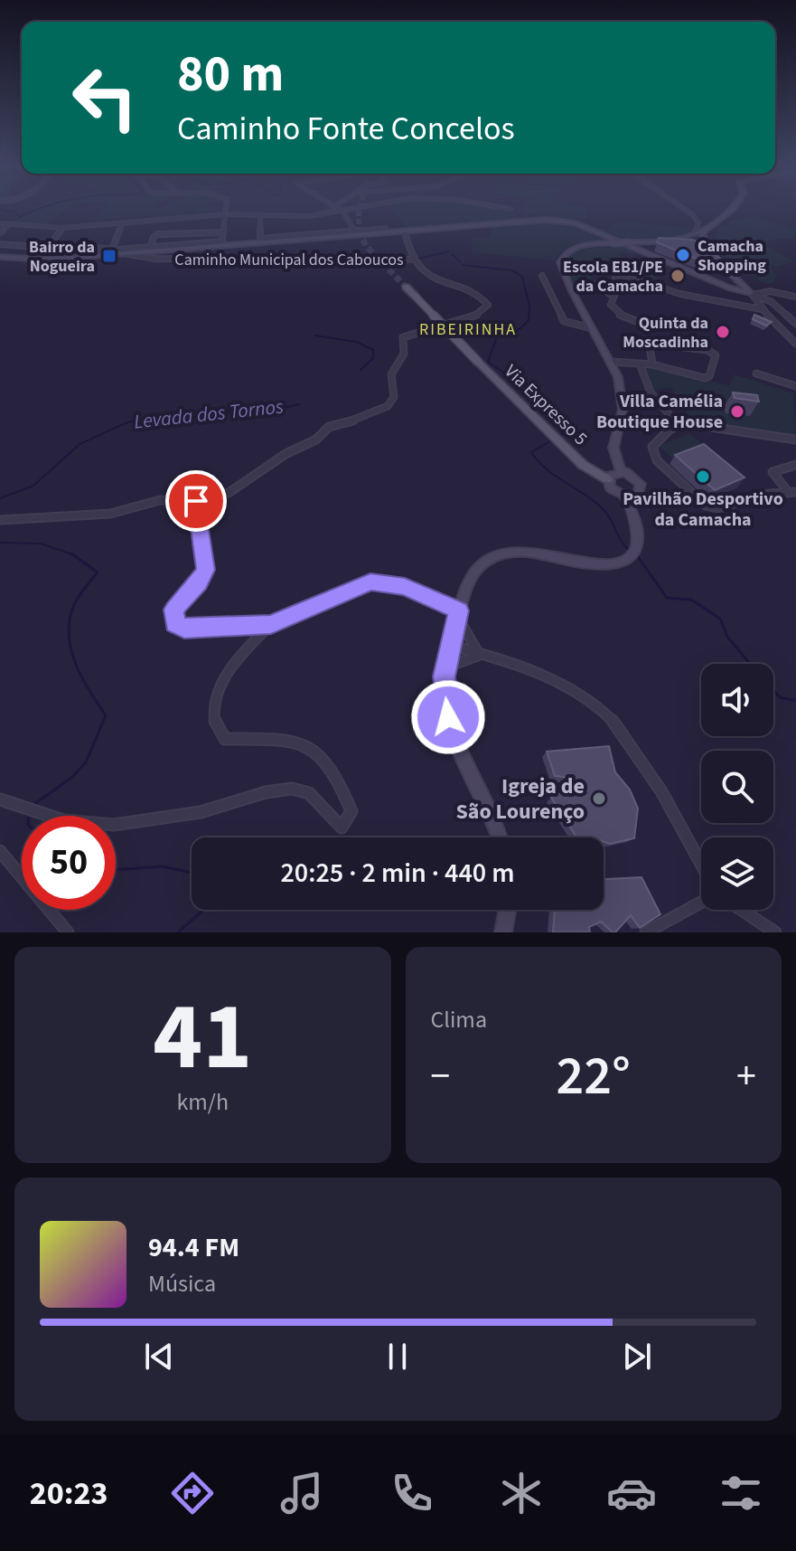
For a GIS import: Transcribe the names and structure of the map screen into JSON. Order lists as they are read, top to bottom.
{
  "streets": {
    "main road": ["Via Expresso 5"],
    "street": ["Caminho Municipal dos Caboucos"]
  },
  "districts": ["RIBEIRINHA"],
  "water": ["Levada dos Tornos"],
  "places": {
    "other": [
      "Camacha Shopping",
      "Escola EB1/PE da Camacha",
      "Quinta da Moscadinha",
      "Villa Camélia Boutique House",
      "Pavilhão Desportivo da Camacha",
      "Igreja de São Lourenço"
    ],
    "transit": ["Bairro da Nogueira"]
  },
  "page": {
    "turn": ["80 m", "Caminho Fonte Concelos"],
    "limit": "50",
    "trip": "20:25 · 2 min · 440 m",
    "tile": [
      ["41", "km/h"],
      "Clima"
    ],
    "heat": ["−", "22°", "+"],
    "song": ["94.4 FM", "Música"],
    "tabs": "20:23"
  }
}
